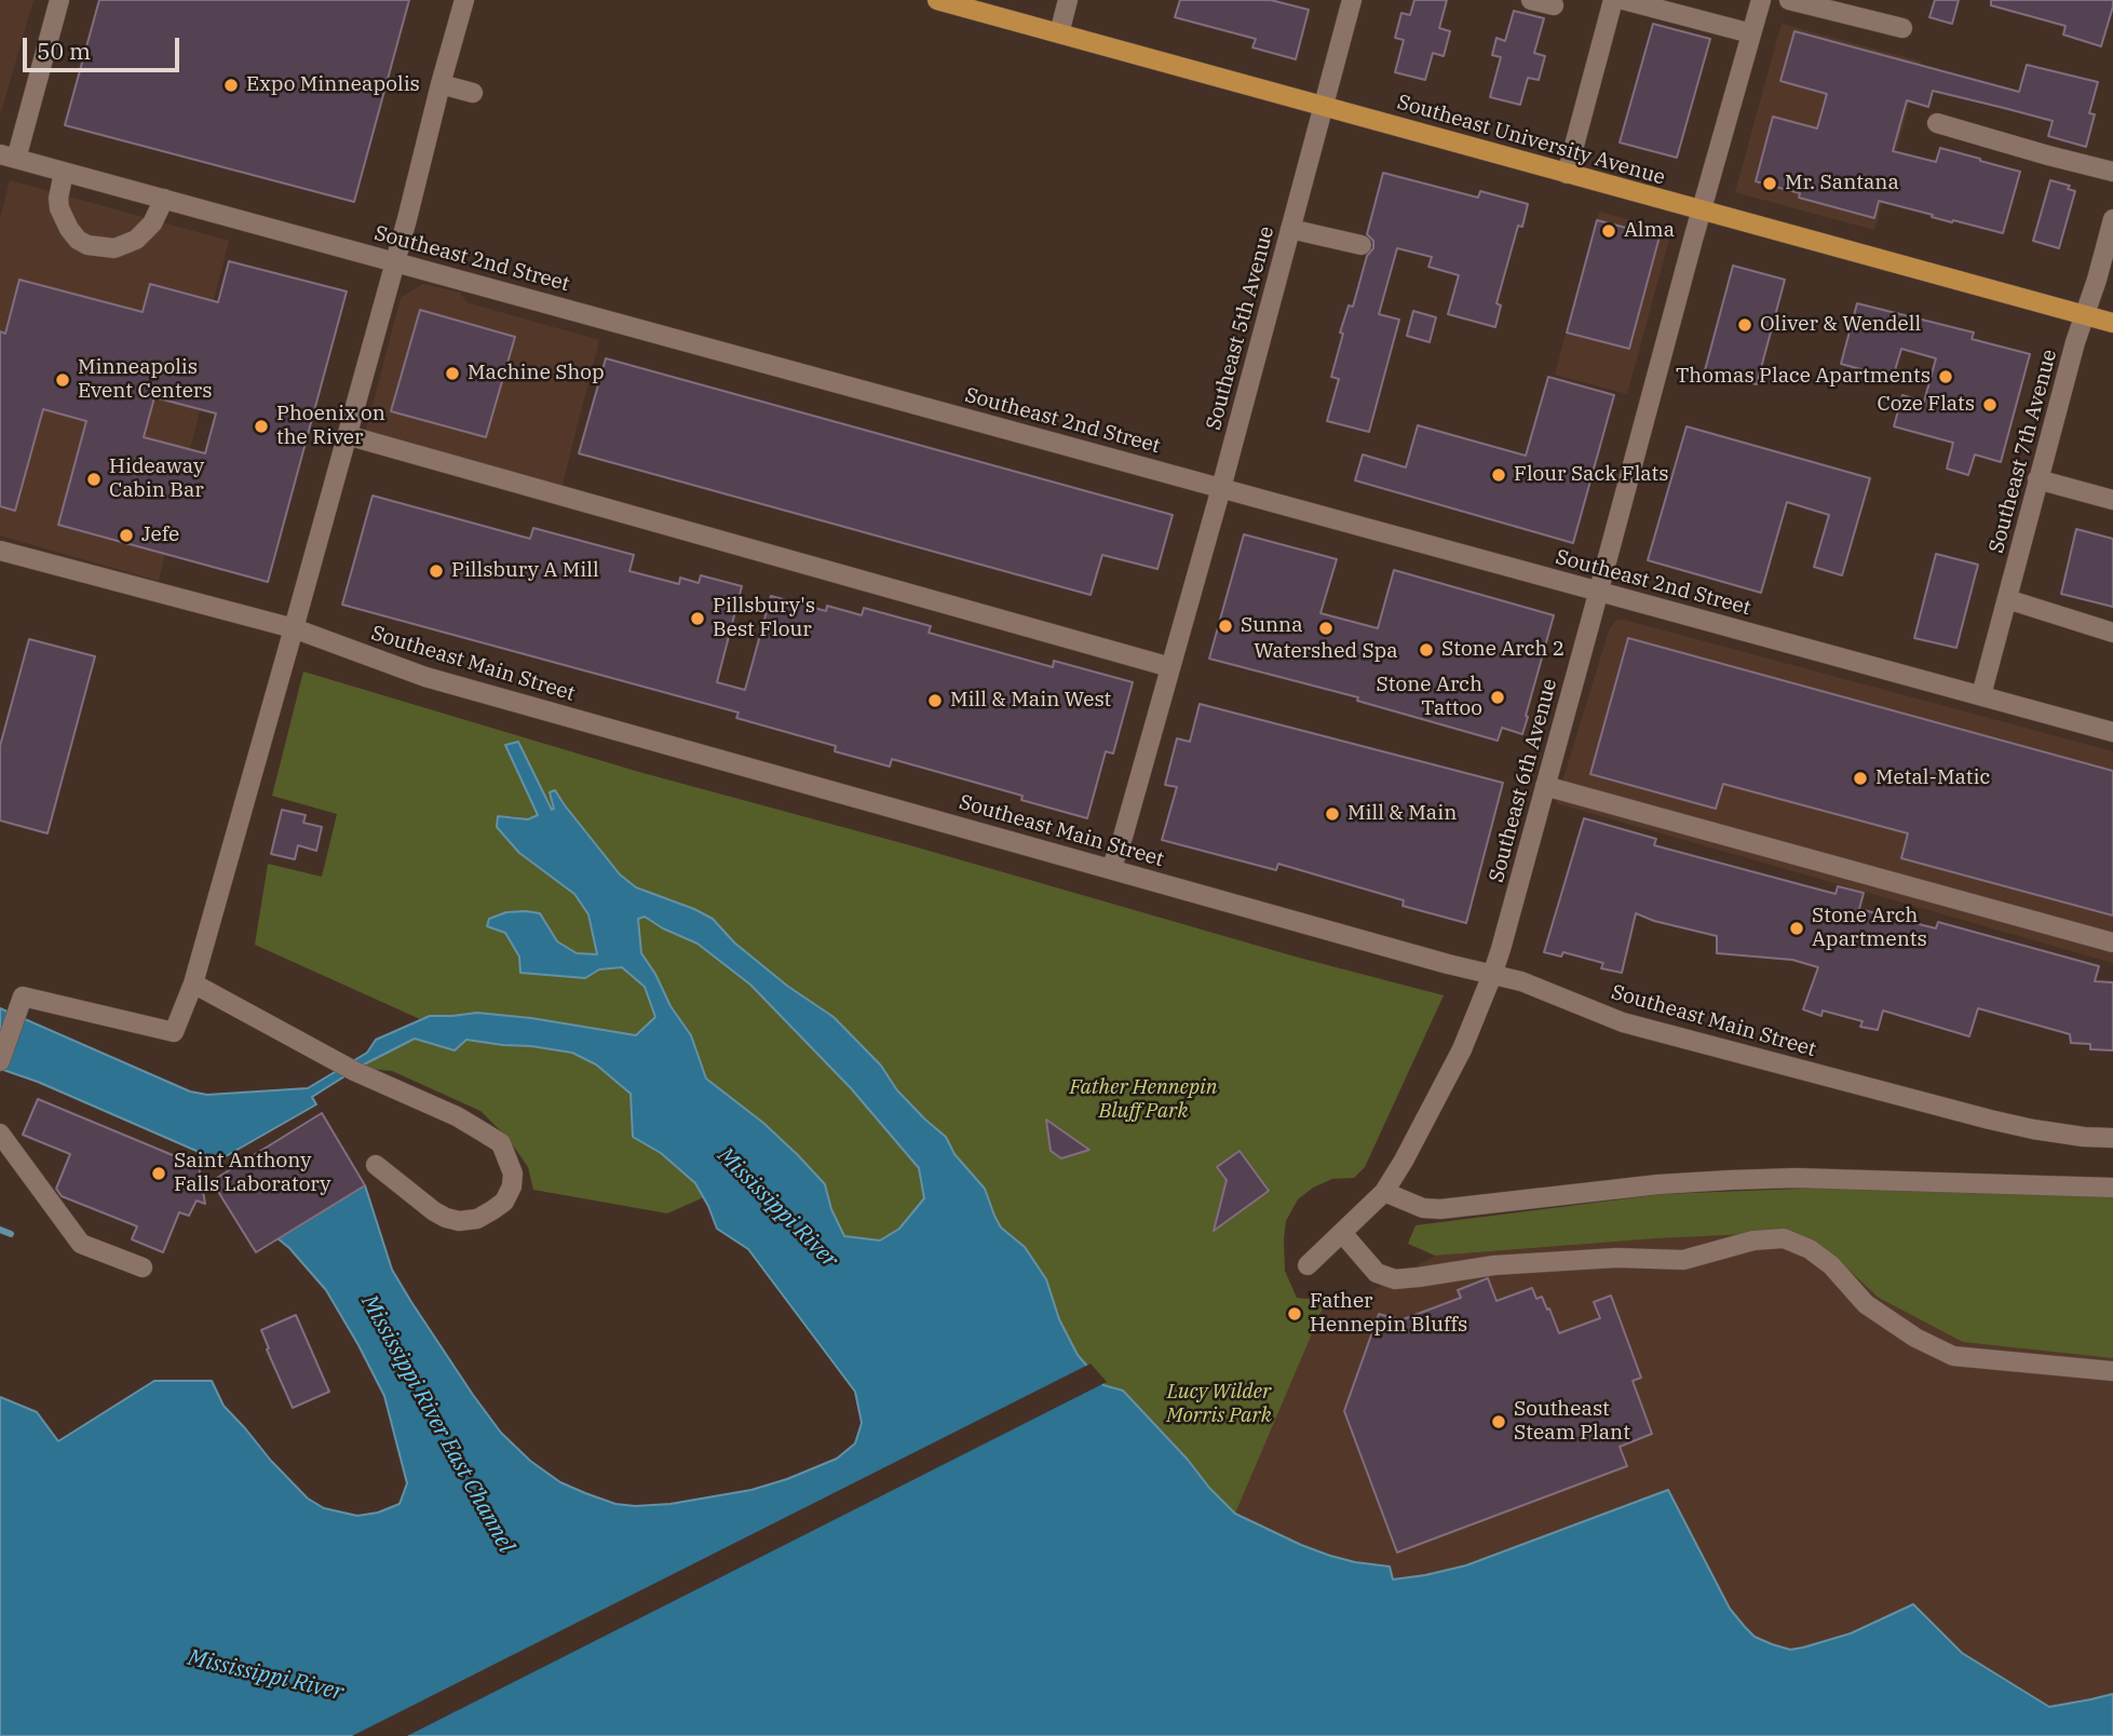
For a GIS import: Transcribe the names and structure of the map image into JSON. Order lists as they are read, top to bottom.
{
  "streets": {
    "main road": ["Southeast University Avenue"],
    "street": [
      "Southeast 2nd Street",
      "Southeast 5th Avenue",
      "Southeast 7th Avenue",
      "Southeast Main Street",
      "Southeast 6th Avenue"
    ]
  },
  "crossings": [
    ["Southeast University Avenue", "Southeast 5th Avenue"],
    ["Southeast University Avenue", "Southeast 7th Avenue"],
    ["Southeast University Avenue", "Southeast 6th Avenue"],
    ["Southeast 2nd Street", "Southeast 5th Avenue"],
    ["Southeast 2nd Street", "Southeast 7th Avenue"],
    ["Southeast 2nd Street", "Southeast 6th Avenue"],
    ["Southeast 5th Avenue", "Southeast Main Street"],
    ["Southeast Main Street", "Southeast 6th Avenue"]
  ],
  "water": ["Mississippi River", "Mississippi River East Channel"],
  "parks": ["Father Hennepin Bluff Park", "Lucy Wilder Morris Park"],
  "places": [
    "Expo Minneapolis",
    "Mr. Santana",
    "Alma",
    "Oliver & Wendell",
    "Machine Shop",
    "Thomas Place Apartments",
    "Minneapolis Event Centers",
    "Coze Flats",
    "Phoenix on the River",
    "Flour Sack Flats",
    "Hideaway Cabin Bar",
    "Jefe",
    "Pillsbury A Mill",
    "Pillsbury's Best Flour",
    "Sunna",
    "Watershed Spa",
    "Stone Arch 2",
    "Stone Arch Tattoo",
    "Mill & Main West",
    "Metal-Matic",
    "Mill & Main",
    "Stone Arch Apartments",
    "Saint Anthony Falls Laboratory",
    "Father Hennepin Bluffs",
    "Southeast Steam Plant"
  ],
  "scale_bar": "50 m"
}
